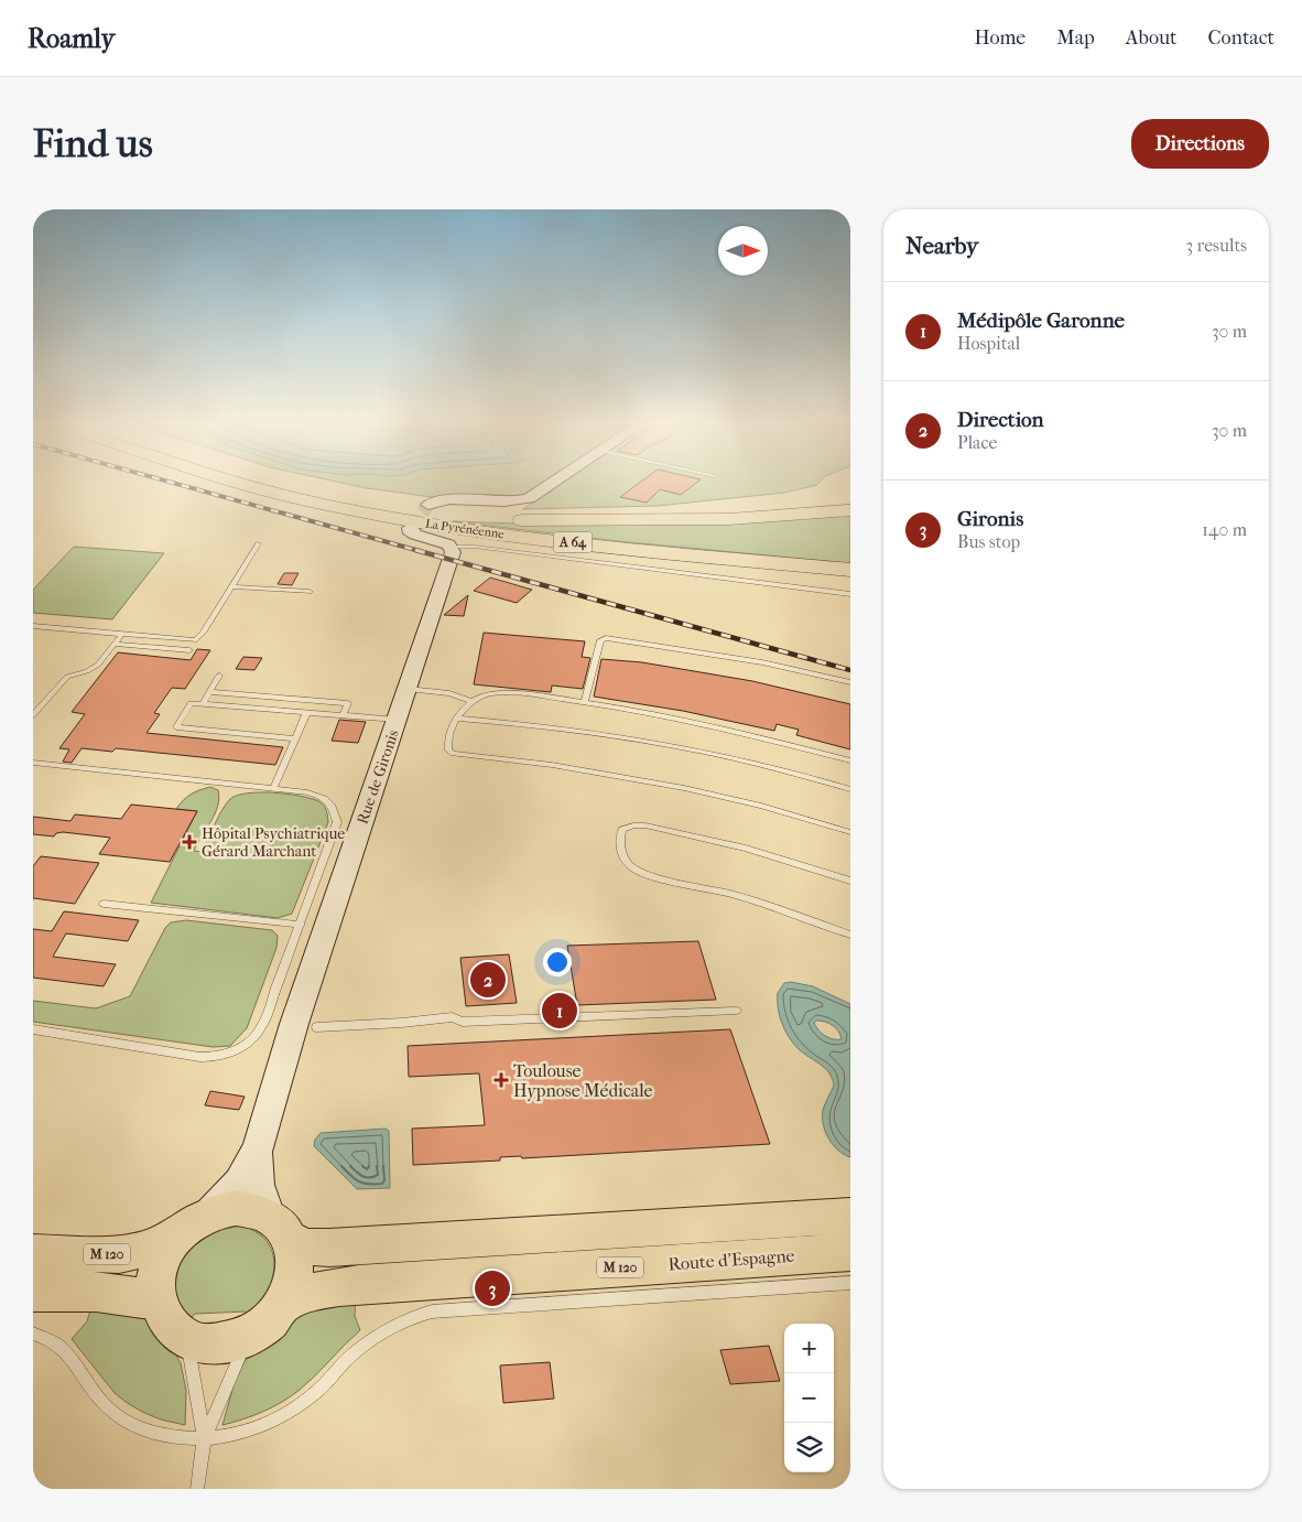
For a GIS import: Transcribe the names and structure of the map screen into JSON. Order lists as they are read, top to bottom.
{
  "streets": {
    "highway": ["La Pyrénéenne", "A 64"],
    "main road": ["M 120", "Route d'Espagne"],
    "street": ["Rue de Gironis"]
  },
  "crossings": [
    ["Rue de Gironis", "M 120"],
    ["Rue de Gironis", "Route d'Espagne"],
    ["M 120", "Route d'Espagne"]
  ],
  "places": {
    "health": ["Hôpital Psychiatrique Gérard Marchant", "Toulouse Hypnose Médicale"]
  },
  "north": "right",
  "page": {
    "header": "Roamly",
    "nav": [
      "Home",
      "Map",
      "About",
      "Contact"
    ],
    "buttons": "Directions",
    "title": "Find us",
    "heading": ["Nearby", "3 results"],
    "list": [
      {
        "mark": "1",
        "name": "Médipôle Garonne",
        "note": "Hospital",
        "value": "30 m"
      },
      {
        "mark": "2",
        "name": "Direction",
        "note": "Place",
        "value": "30 m"
      },
      {
        "mark": "3",
        "name": "Gironis",
        "note": "Bus stop",
        "value": "140 m"
      }
    ],
    "pins": ["2", "1", "3"],
    "map_buttons": ["+", "−"]
  }
}
